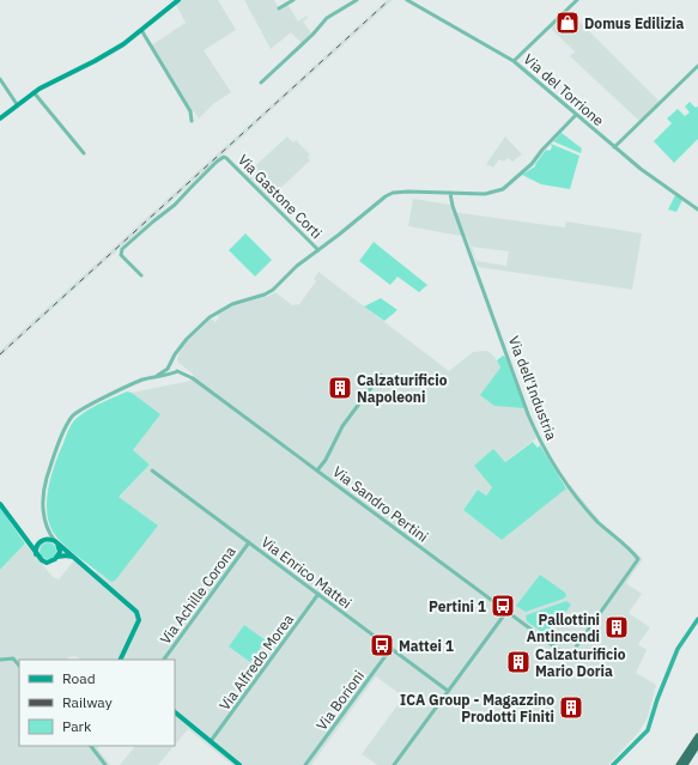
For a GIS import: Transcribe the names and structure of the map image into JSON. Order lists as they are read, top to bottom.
{
  "streets": {
    "street": [
      "Via del Torrione",
      "Via Gastone Corti",
      "Via dell'Industria",
      "Via Sandro Pertini",
      "Via Enrico Mattei",
      "Via Achille Corona",
      "Via Alfredo Morea",
      "Via Borioni"
    ]
  },
  "crossings": [
    ["Via dell'Industria", "Via Sandro Pertini"],
    ["Via Enrico Mattei", "Via Achille Corona"],
    ["Via Enrico Mattei", "Via Alfredo Morea"],
    ["Via Enrico Mattei", "Via Borioni"]
  ],
  "places": {
    "shop": ["Domus Edilizia"],
    "building": [
      "Calzaturificio Napoleoni",
      "Pallottini Antincendi",
      "Calzaturificio Mario Doria",
      "ICA Group - Magazzino Prodotti Finiti"
    ],
    "bus stop": ["Pertini 1", "Mattei 1"]
  },
  "legend": ["Road", "Railway", "Park"]
}
